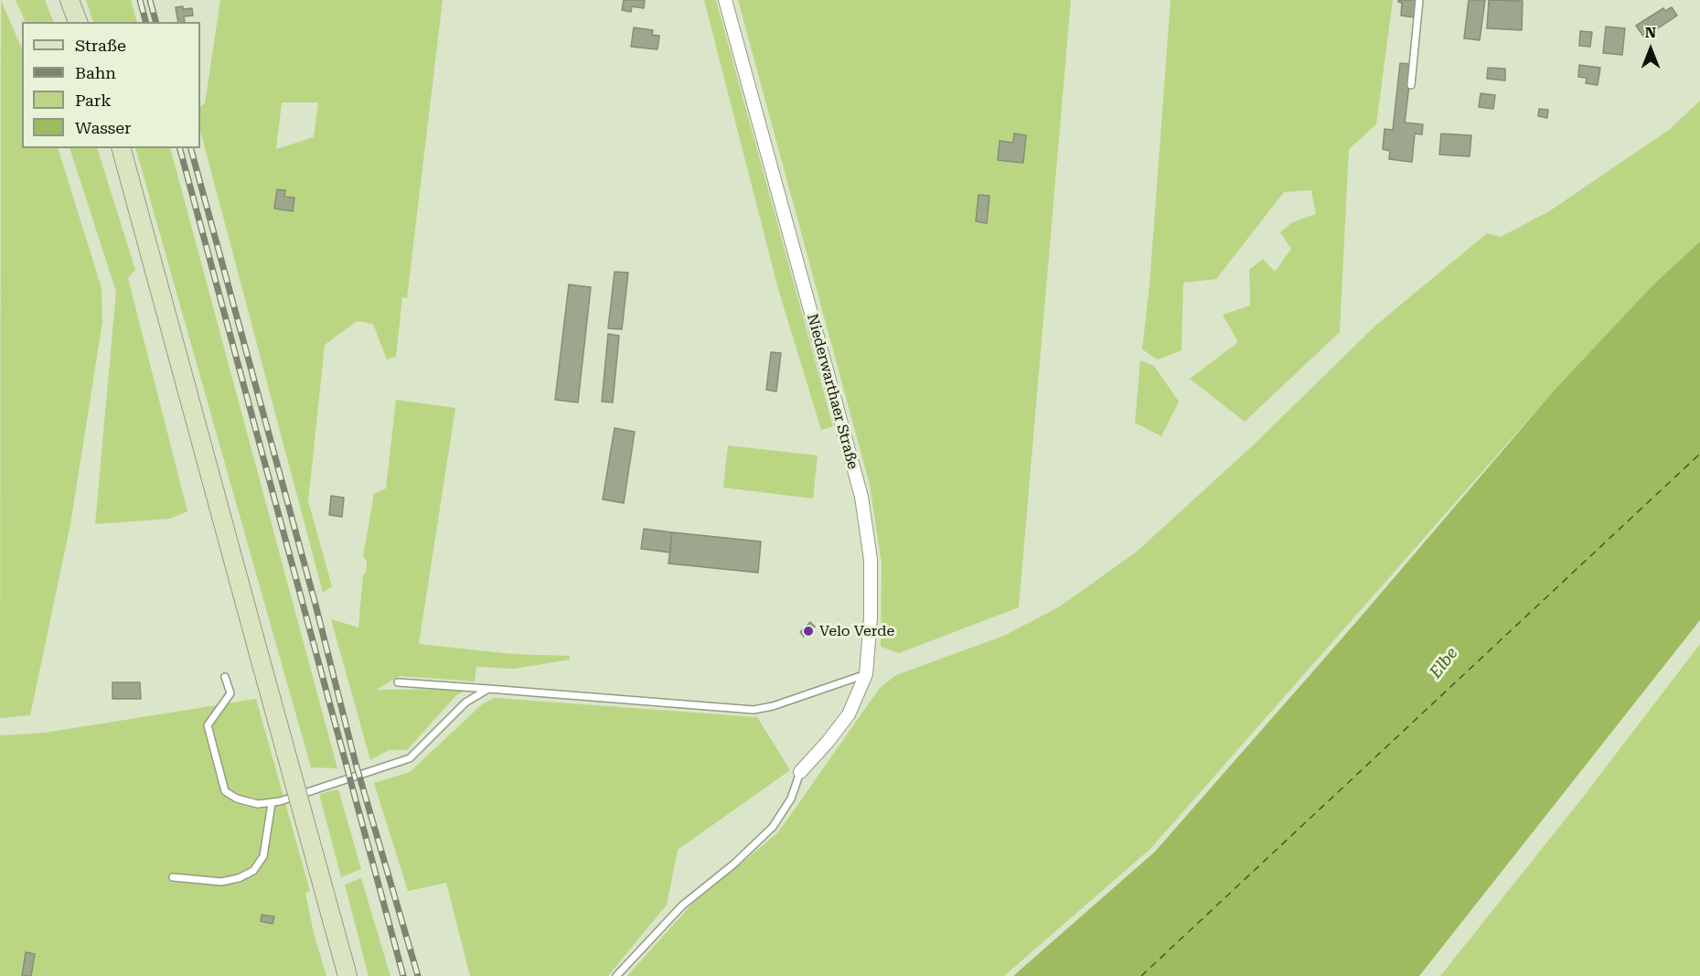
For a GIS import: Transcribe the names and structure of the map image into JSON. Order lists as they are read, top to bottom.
{
  "streets": {
    "street": ["Niederwarthaer Straße"]
  },
  "water": ["Elbe"],
  "places": ["Velo Verde"],
  "legend": [
    "Straße",
    "Bahn",
    "Park",
    "Wasser"
  ],
  "north": "top"
}
